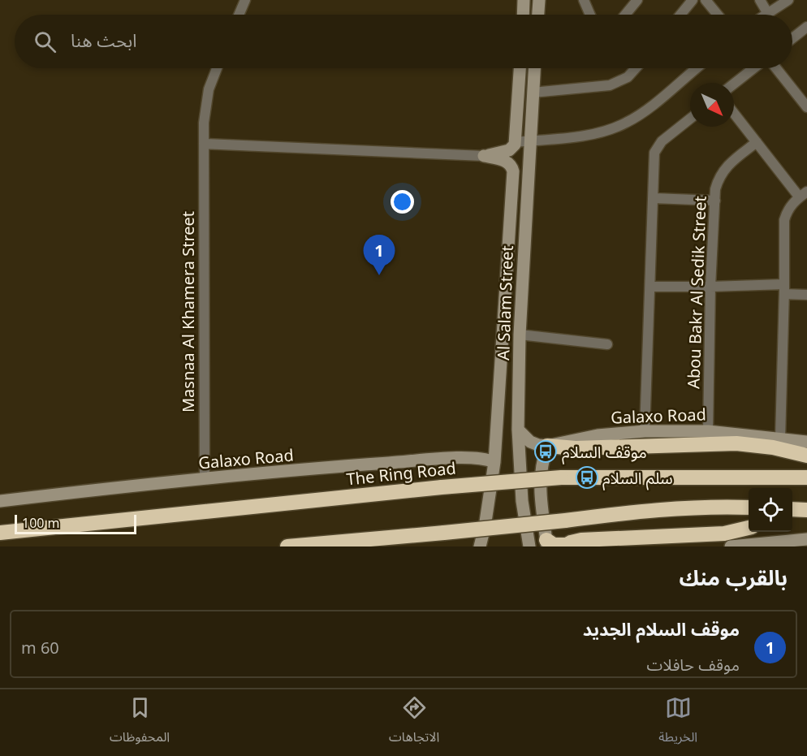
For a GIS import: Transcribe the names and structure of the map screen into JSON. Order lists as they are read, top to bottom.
{
  "streets": {
    "highway": ["The Ring Road"],
    "street": [
      "Abou Bakr Al Sedik Street",
      "Al Salam Street",
      "Masnaa Al Khamera Street",
      "Galaxo Road"
    ]
  },
  "crossings": [
    ["Abou Bakr Al Sedik Street", "Galaxo Road"],
    ["Masnaa Al Khamera Street", "Galaxo Road"]
  ],
  "places": {
    "bus stop": ["موقف السلام", "سلم السلام"]
  },
  "scale_bar": "100 m",
  "north": "bottom right",
  "page": {
    "search": "ابحث هنا",
    "pins": "1",
    "scale": "100 m",
    "heading": "بالقرب منك",
    "list": [
      {
        "mark": "1",
        "name": "موقف السلام الجديد",
        "note": "موقف حافلات",
        "value": "60 m"
      }
    ],
    "nav": ["الخريطة", "الاتجاهات", "المحفوظات"]
  }
}
